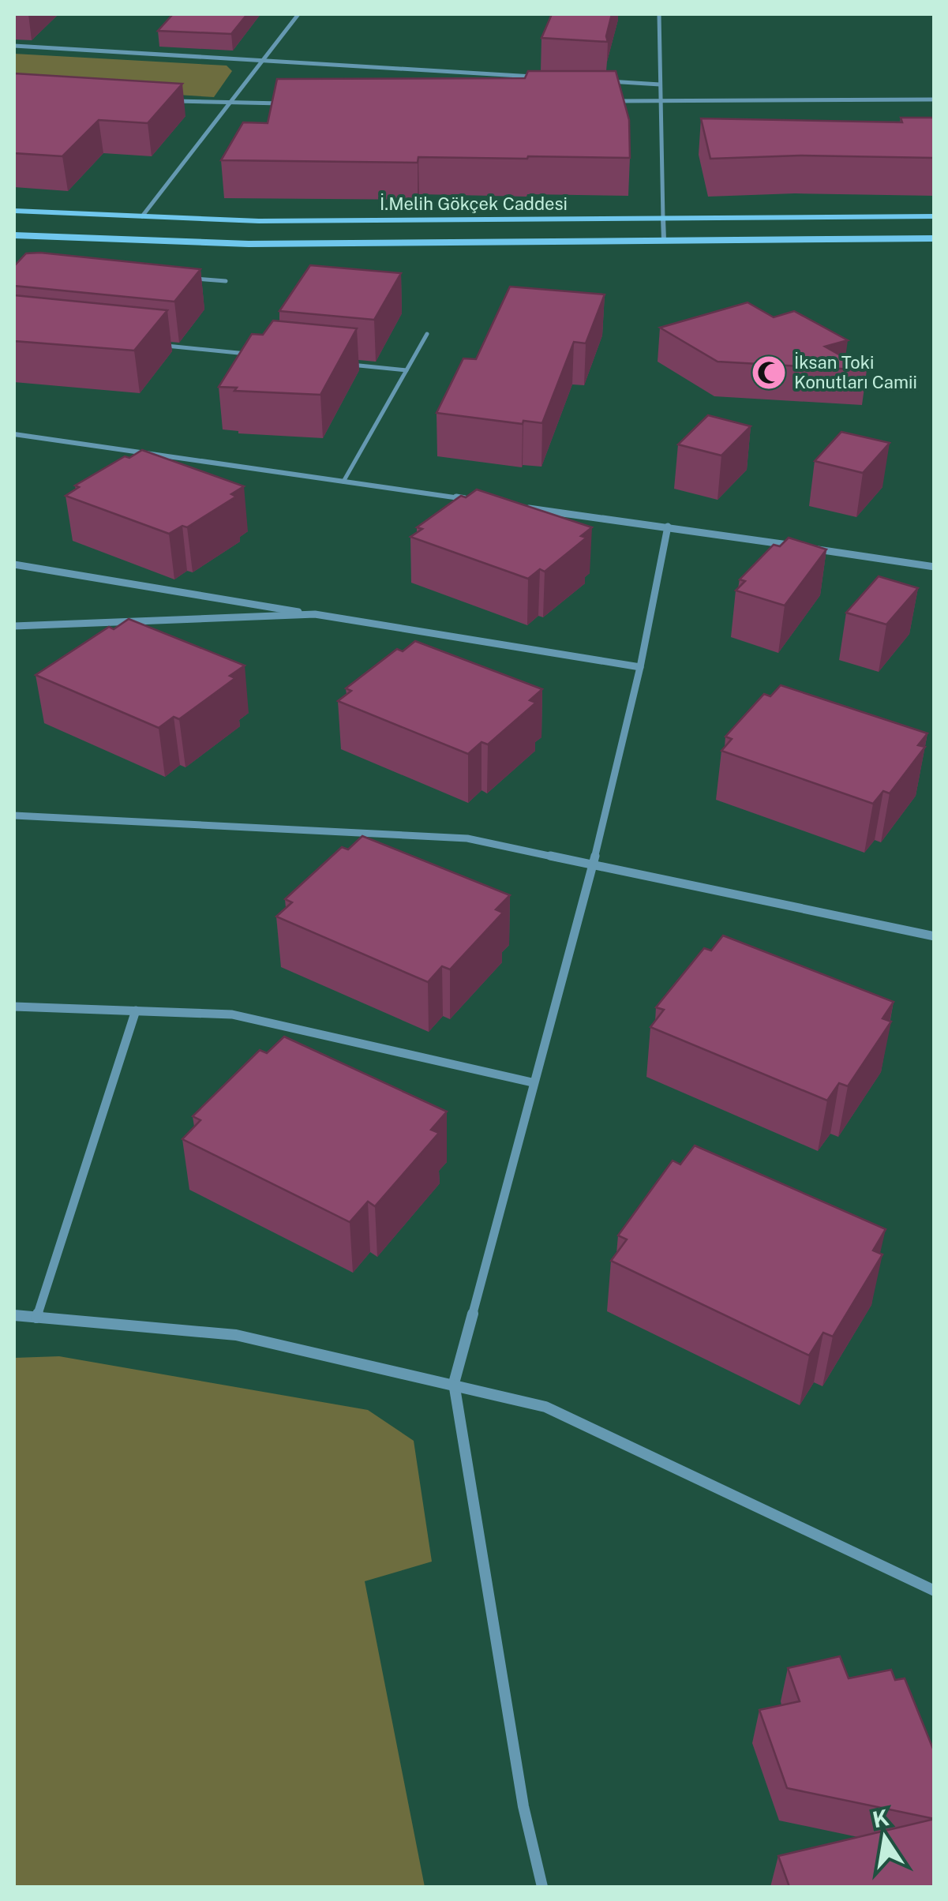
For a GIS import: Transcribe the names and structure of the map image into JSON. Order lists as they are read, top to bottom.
{
  "streets": {
    "main road": ["İ.Melih Gökçek Caddesi"]
  },
  "places": {
    "mosque": ["İksan Toki Konutları Camii"]
  },
  "north": "top"
}
